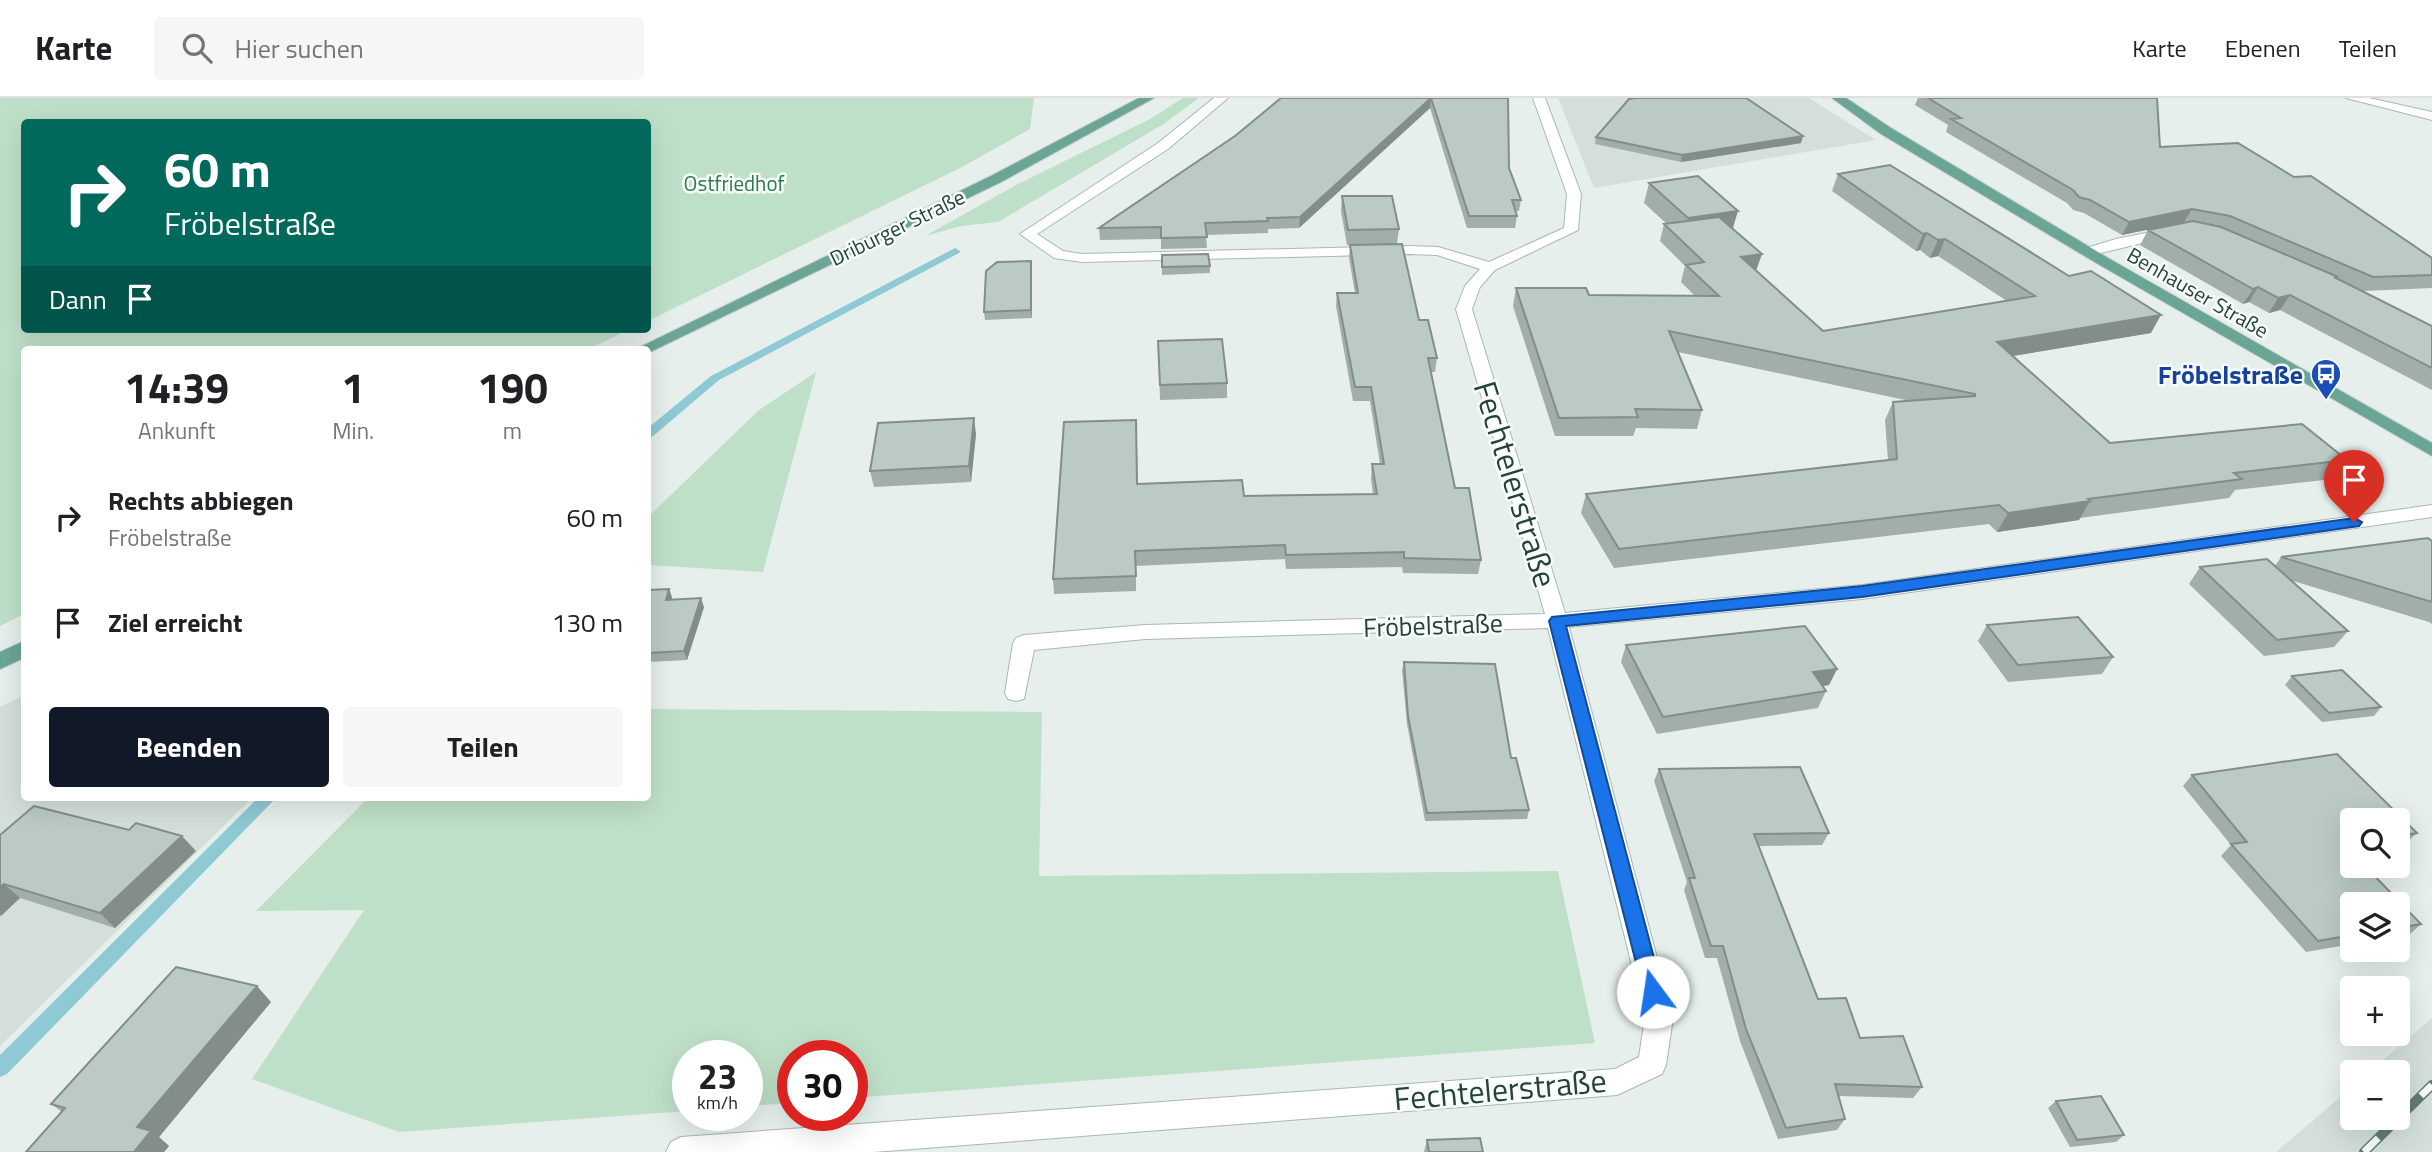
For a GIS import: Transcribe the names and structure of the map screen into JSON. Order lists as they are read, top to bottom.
{
  "streets": {
    "main road": ["Driburger Straße", "Benhauser Straße"],
    "street": ["Fechtelerstraße", "Fröbelstraße"]
  },
  "crossings": [
    ["Fechtelerstraße", "Fröbelstraße"]
  ],
  "parks": ["Ostfriedhof"],
  "places": {
    "bus stop": ["Fröbelstraße"]
  },
  "page": {
    "header": "Karte",
    "search": "Hier suchen",
    "nav": ["Karte", "Ebenen", "Teilen"],
    "turn": ["60 m", "Fröbelstraße"],
    "then": "Dann",
    "eta": [
      "14:39",
      "Ankunft",
      "1",
      "Min.",
      "190",
      "m"
    ],
    "list": [
      {
        "name": "Rechts abbiegen",
        "note": "Fröbelstraße",
        "value": "60 m"
      },
      {
        "name": "Ziel erreicht",
        "value": "130 m"
      }
    ],
    "buttons": ["Beenden", "Teilen"],
    "map_buttons": ["+", "−"],
    "speed": "23 km/h",
    "limit": "30"
  }
}
